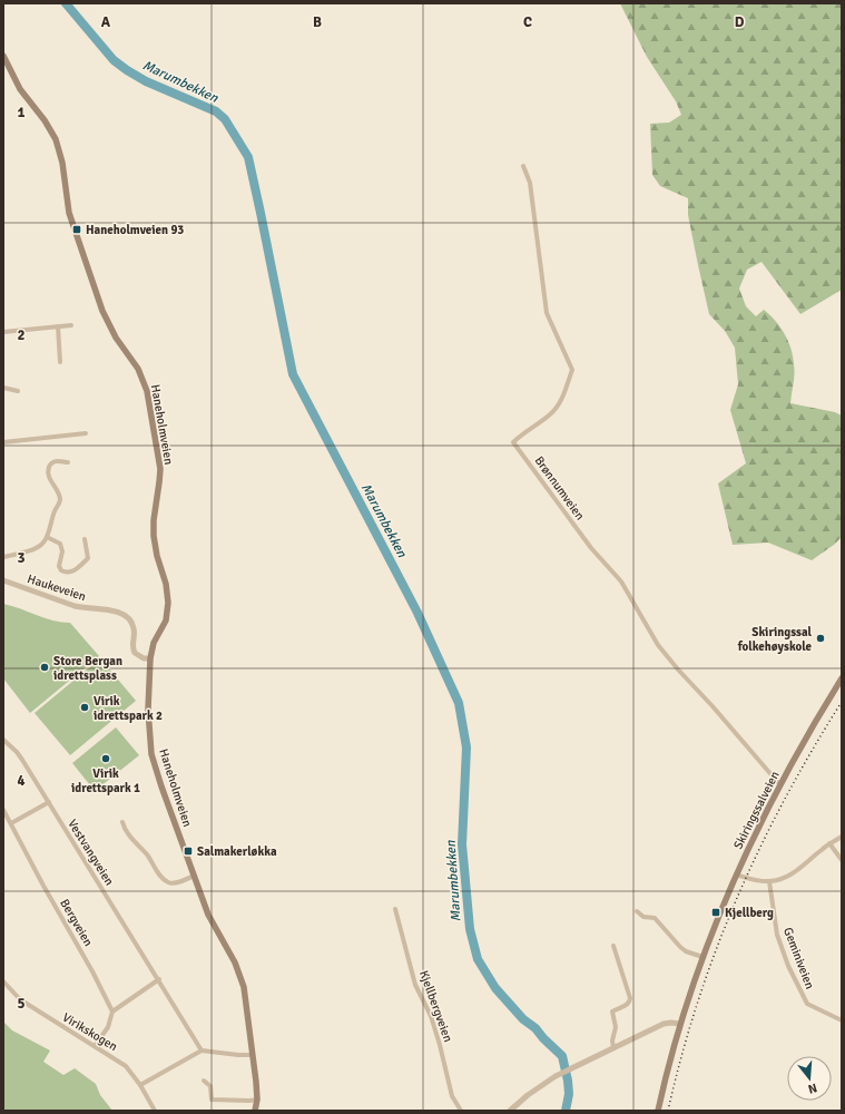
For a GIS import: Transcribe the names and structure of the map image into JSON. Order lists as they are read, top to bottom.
{
  "streets": {
    "main road": ["Haneholmveien", "Skiringssalveien"],
    "street": [
      "Brønnumveien",
      "Haukeveien",
      "Vestvangveien",
      "Bergveien",
      "Geminiveien",
      "Kjellbergveien",
      "Virikskogen"
    ]
  },
  "crossings": [
    ["Haneholmveien", "Haukeveien"],
    ["Brønnumveien", "Skiringssalveien"]
  ],
  "water": ["Marumbekken"],
  "places": {
    "transit": ["Haneholmveien 93", "Salmakerløkka", "Kjellberg"],
    "other": [
      "Skiringssal folkehøyskole",
      "Store Bergan idrettsplass",
      "Virik idrettspark 2",
      "Virik idrettspark 1"
    ]
  },
  "north": "bottom",
  "grid": {
    "columns": [
      "A",
      "B",
      "C",
      "D"
    ],
    "rows": [
      "1",
      "2",
      "3",
      "4",
      "5"
    ]
  }
}
